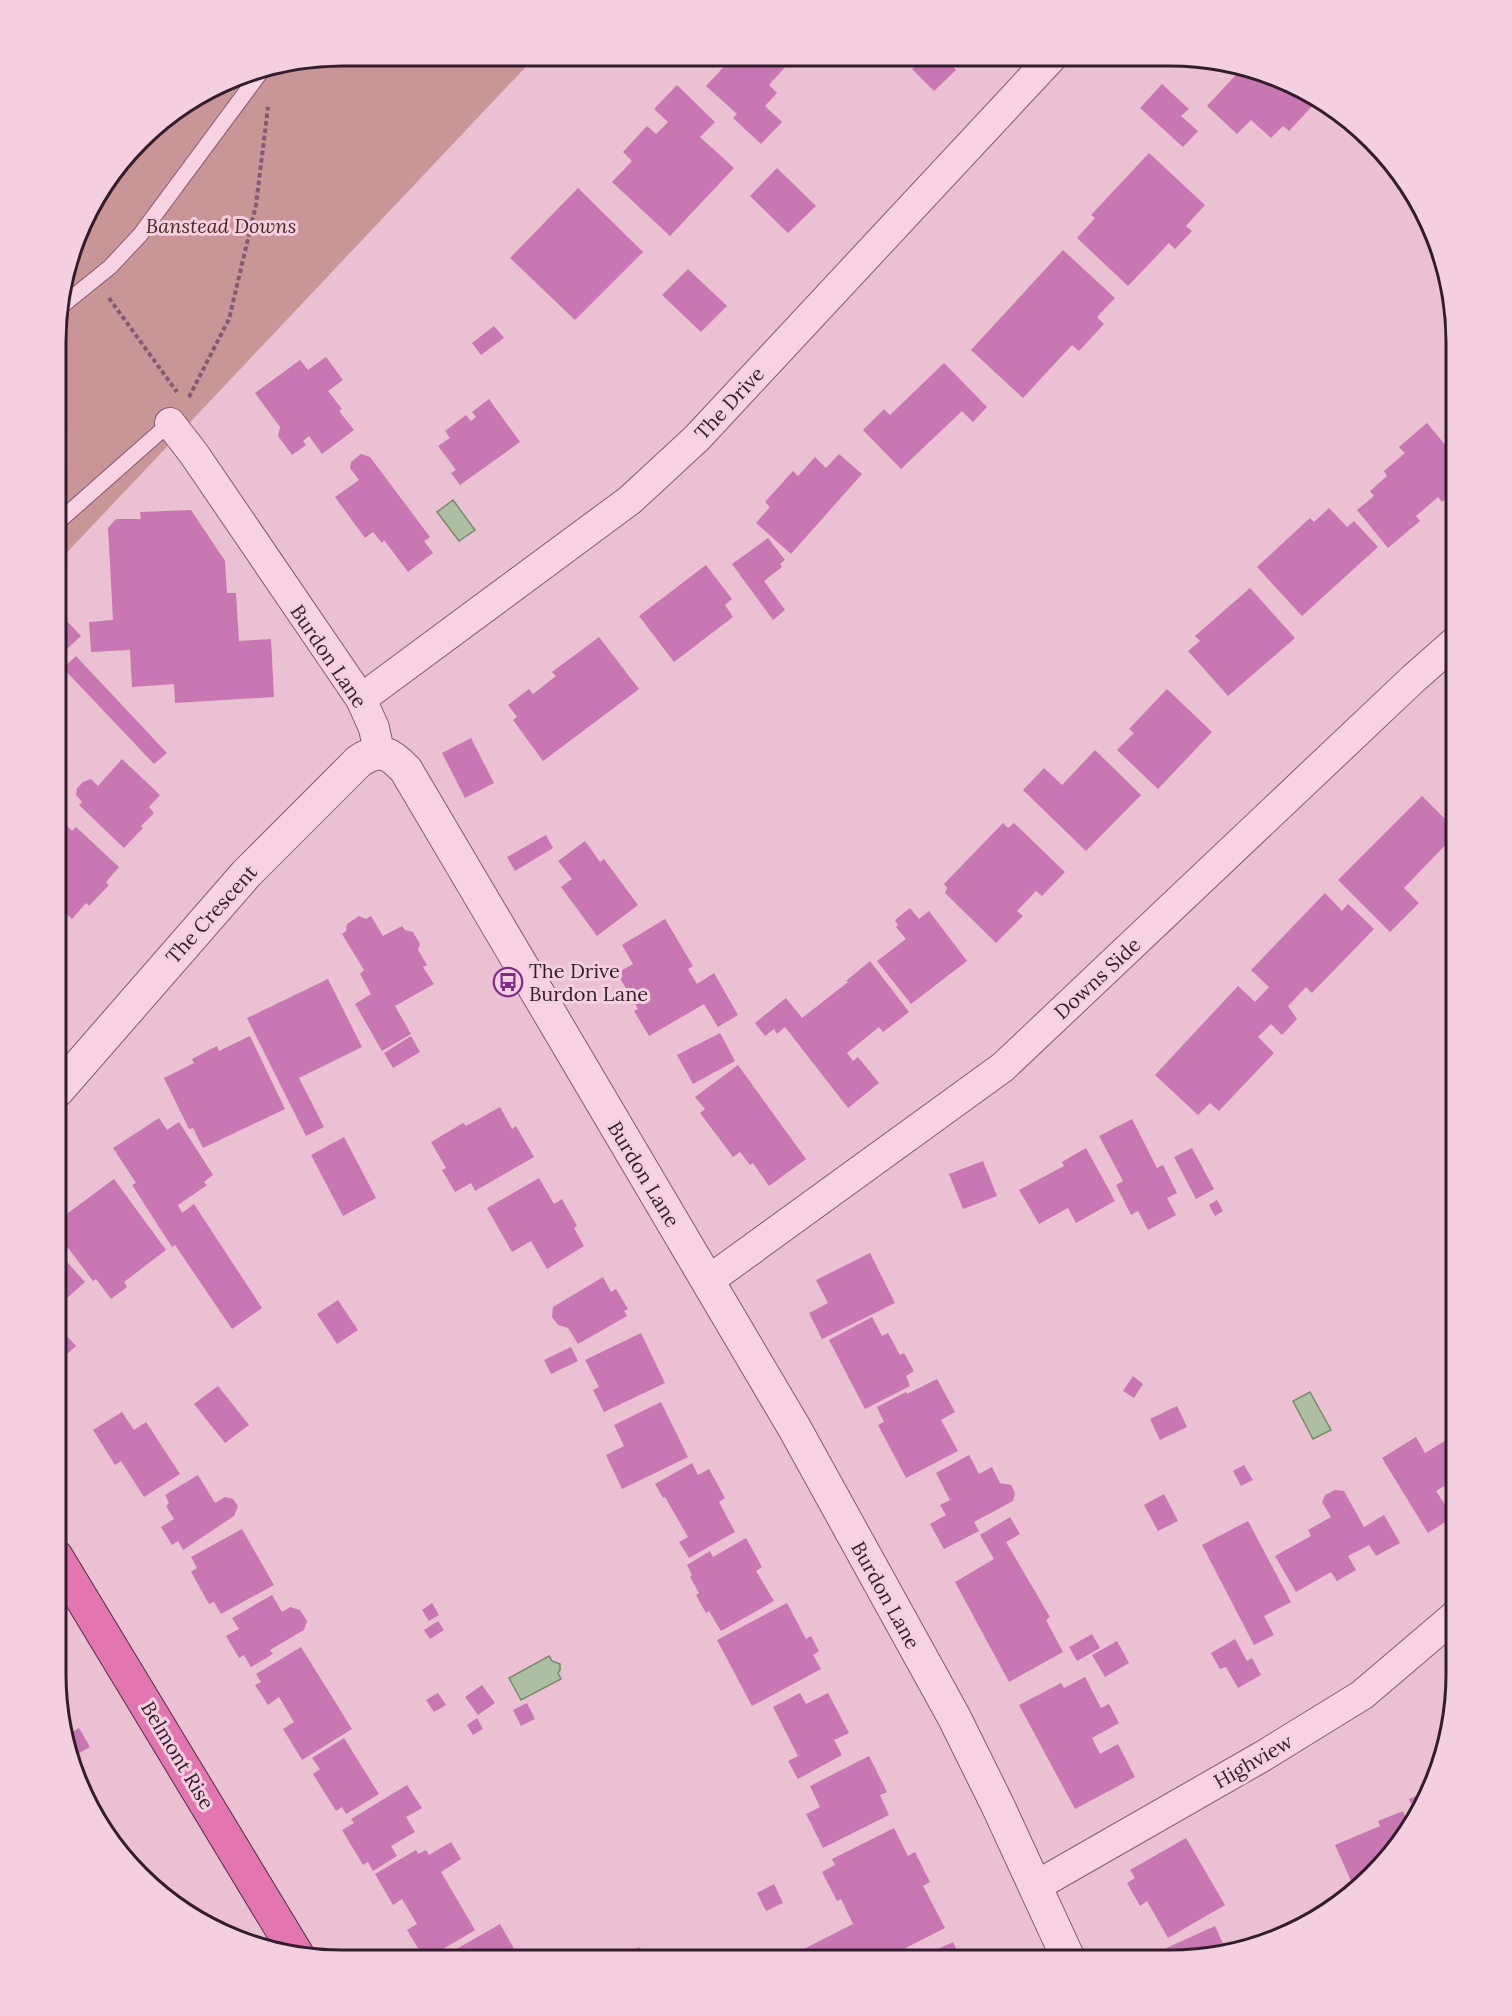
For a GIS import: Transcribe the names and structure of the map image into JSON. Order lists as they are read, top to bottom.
{
  "streets": {
    "highway": ["Belmont Rise"],
    "street": [
      "The Drive",
      "Burdon Lane",
      "The Crescent",
      "Downs Side",
      "Highview"
    ]
  },
  "crossings": [
    ["The Drive", "Burdon Lane"],
    ["Burdon Lane", "The Crescent"],
    ["Burdon Lane", "Downs Side"],
    ["Burdon Lane", "Highview"]
  ],
  "parks": ["Banstead Downs"],
  "places": {
    "bus stop": ["The Drive Burdon Lane"]
  }
}
